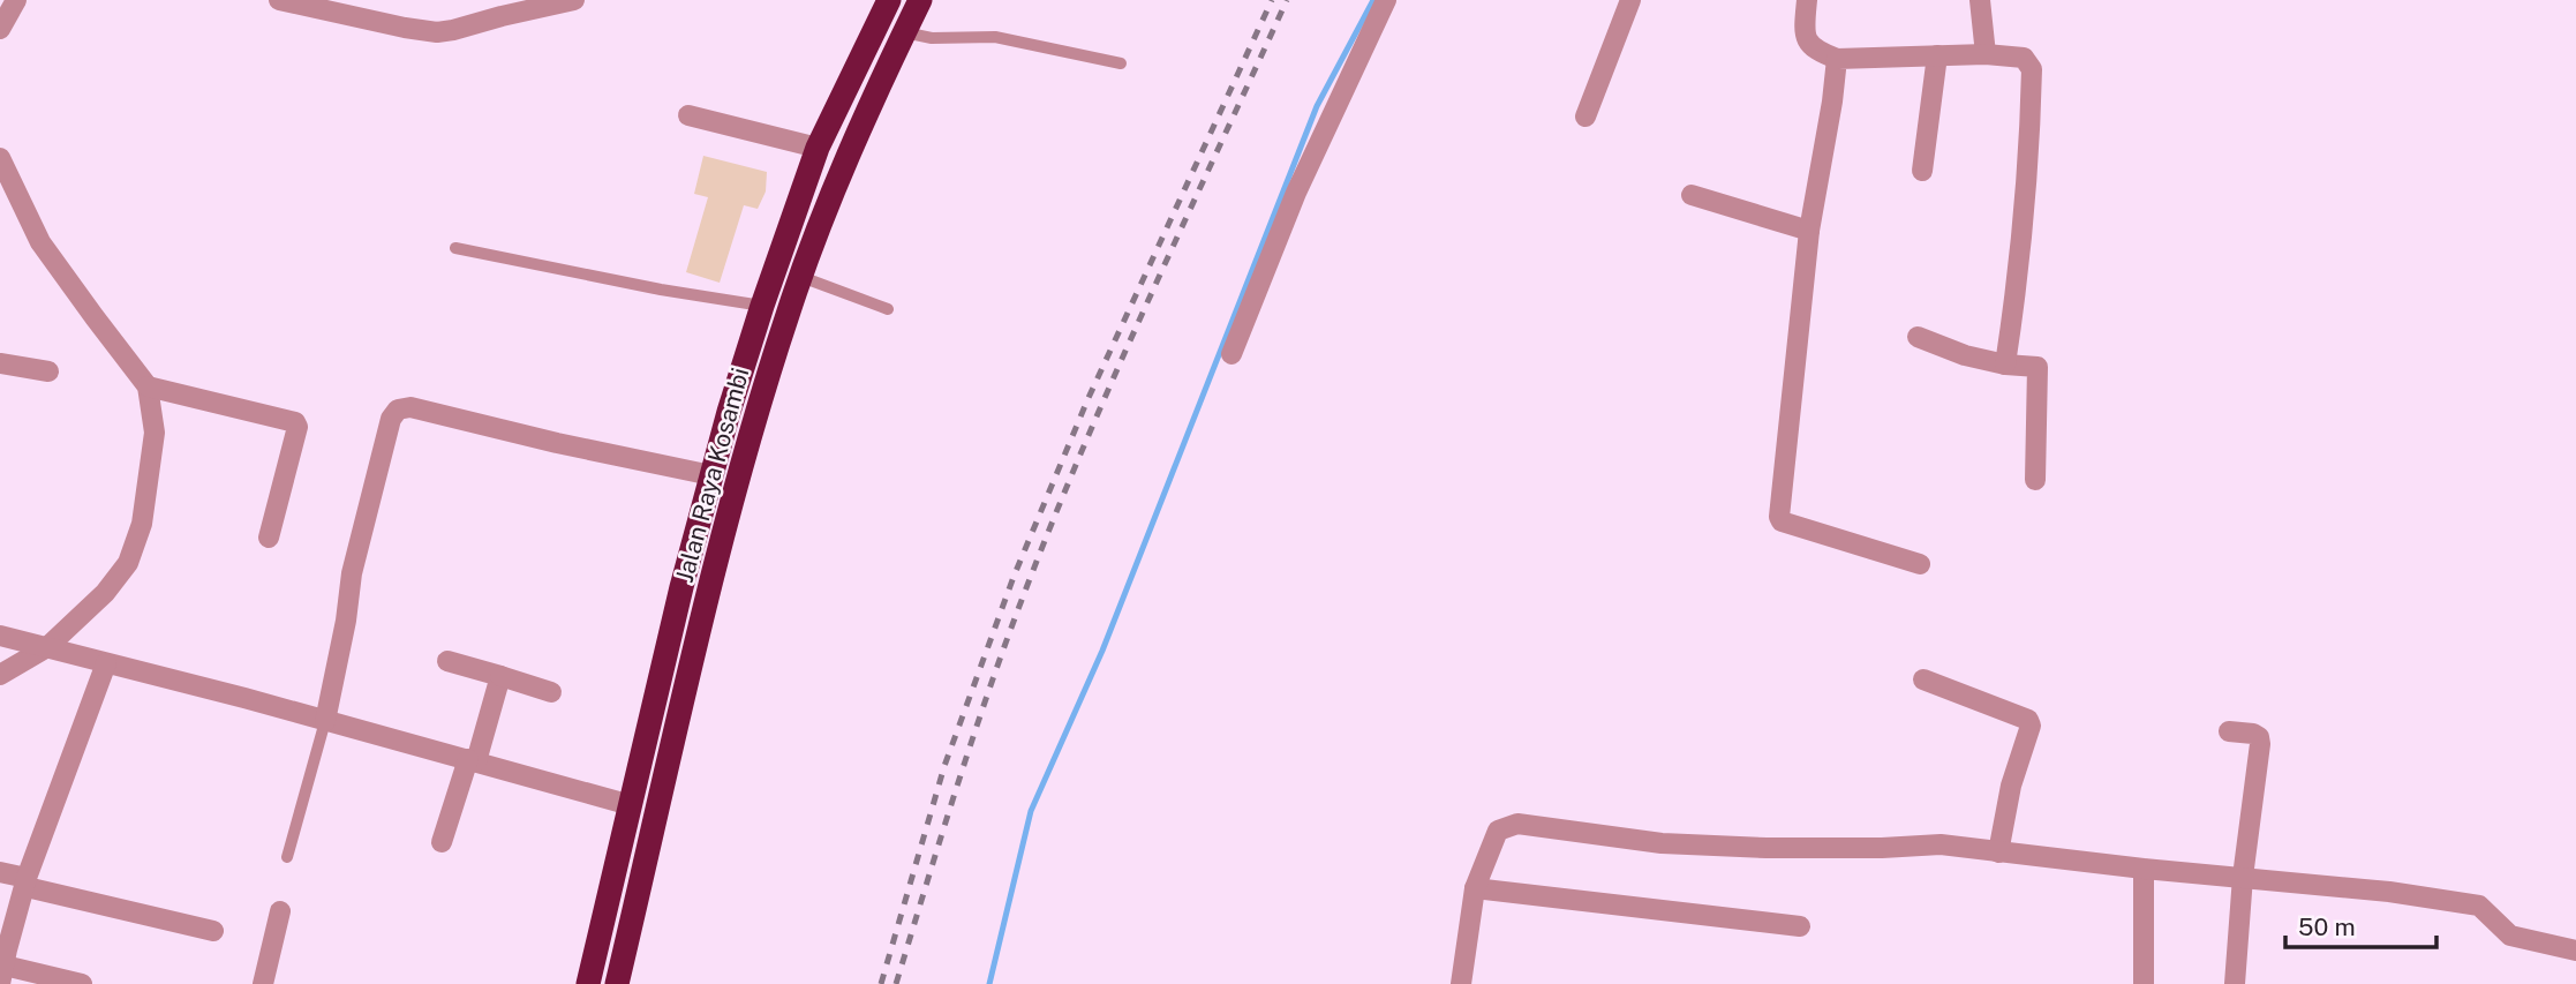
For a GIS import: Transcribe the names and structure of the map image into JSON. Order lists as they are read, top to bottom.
{
  "streets": {
    "highway": ["Jalan Raya Kosambi"]
  },
  "scale_bar": "50 m"
}
